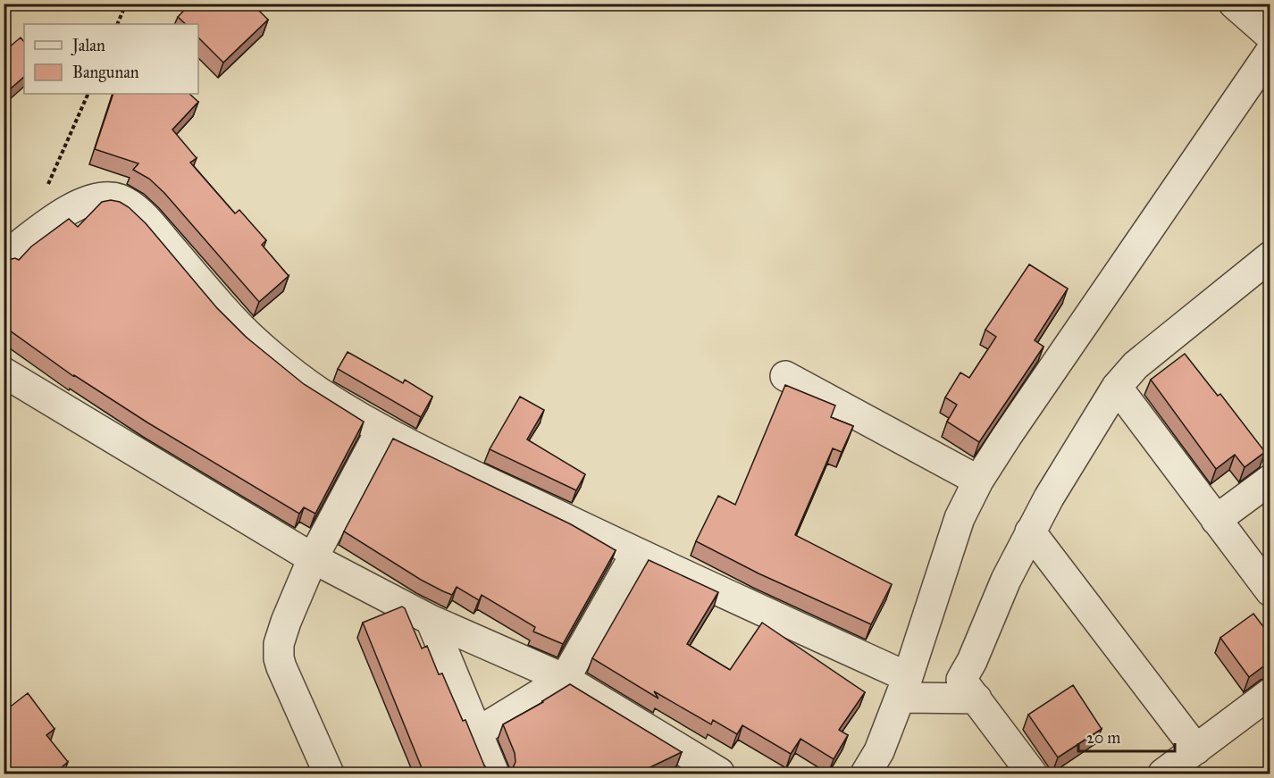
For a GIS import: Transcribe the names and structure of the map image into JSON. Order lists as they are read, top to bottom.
{
  "legend": ["Jalan", "Bangunan"],
  "scale_bar": "20 m"
}
